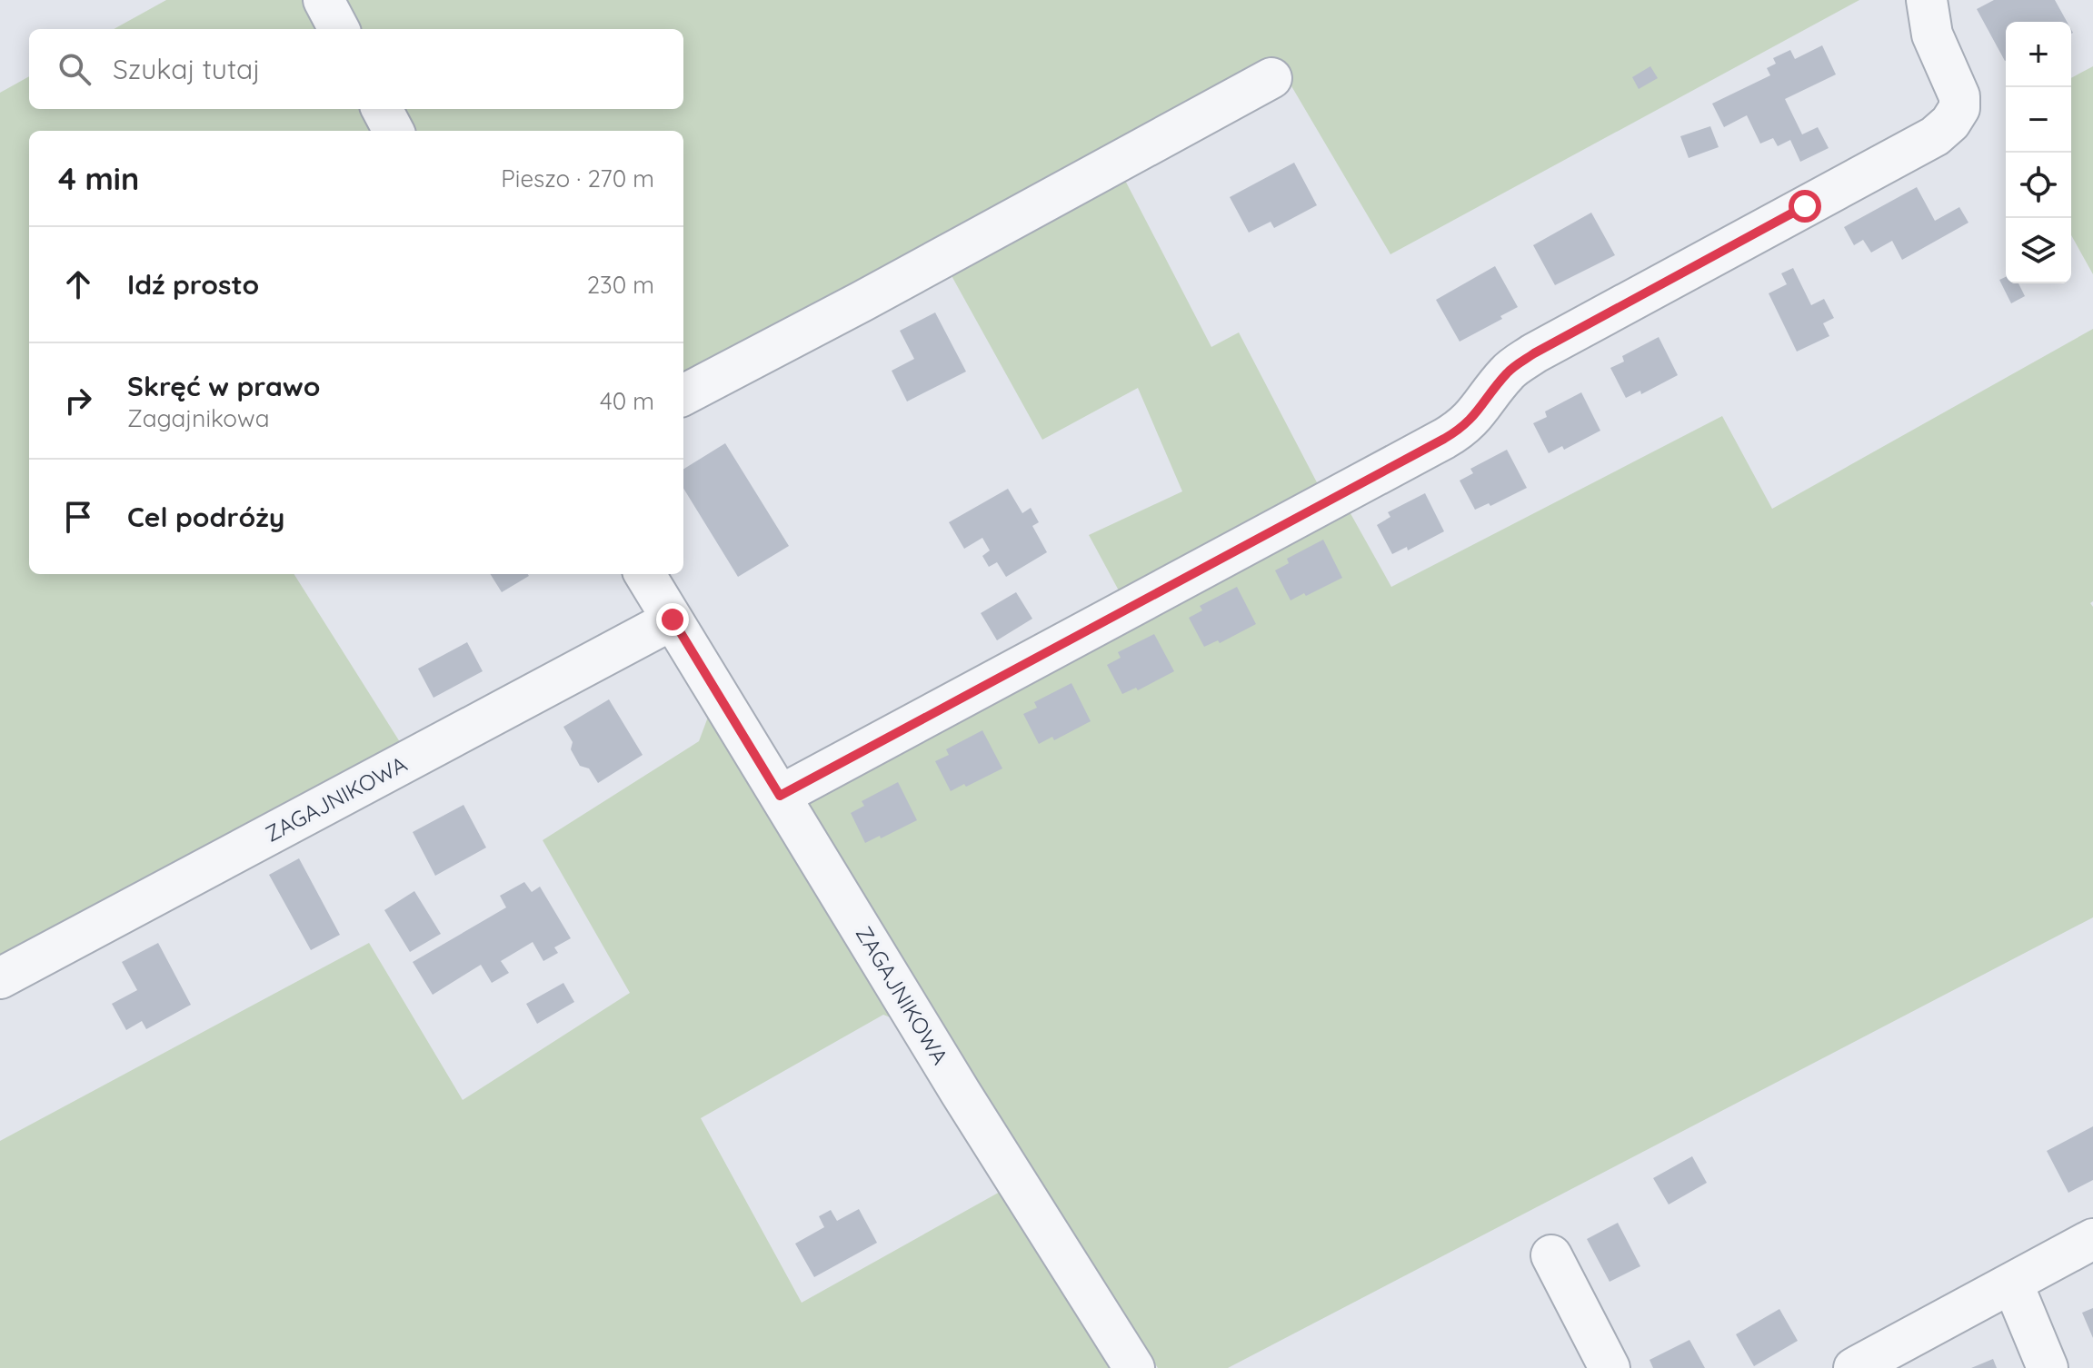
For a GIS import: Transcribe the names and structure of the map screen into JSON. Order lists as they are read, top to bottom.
{
  "streets": {
    "street": ["ZAGAJNIKOWA"]
  },
  "page": {
    "map_buttons": ["+", "−"],
    "search": "Szukaj tutaj",
    "heading": ["4 min", "Pieszo · 270 m"],
    "list": [
      ["Idź prosto", "230 m"],
      ["Skręć w prawo", "Zagajnikowa", "40 m"],
      "Cel podróży"
    ]
  }
}
